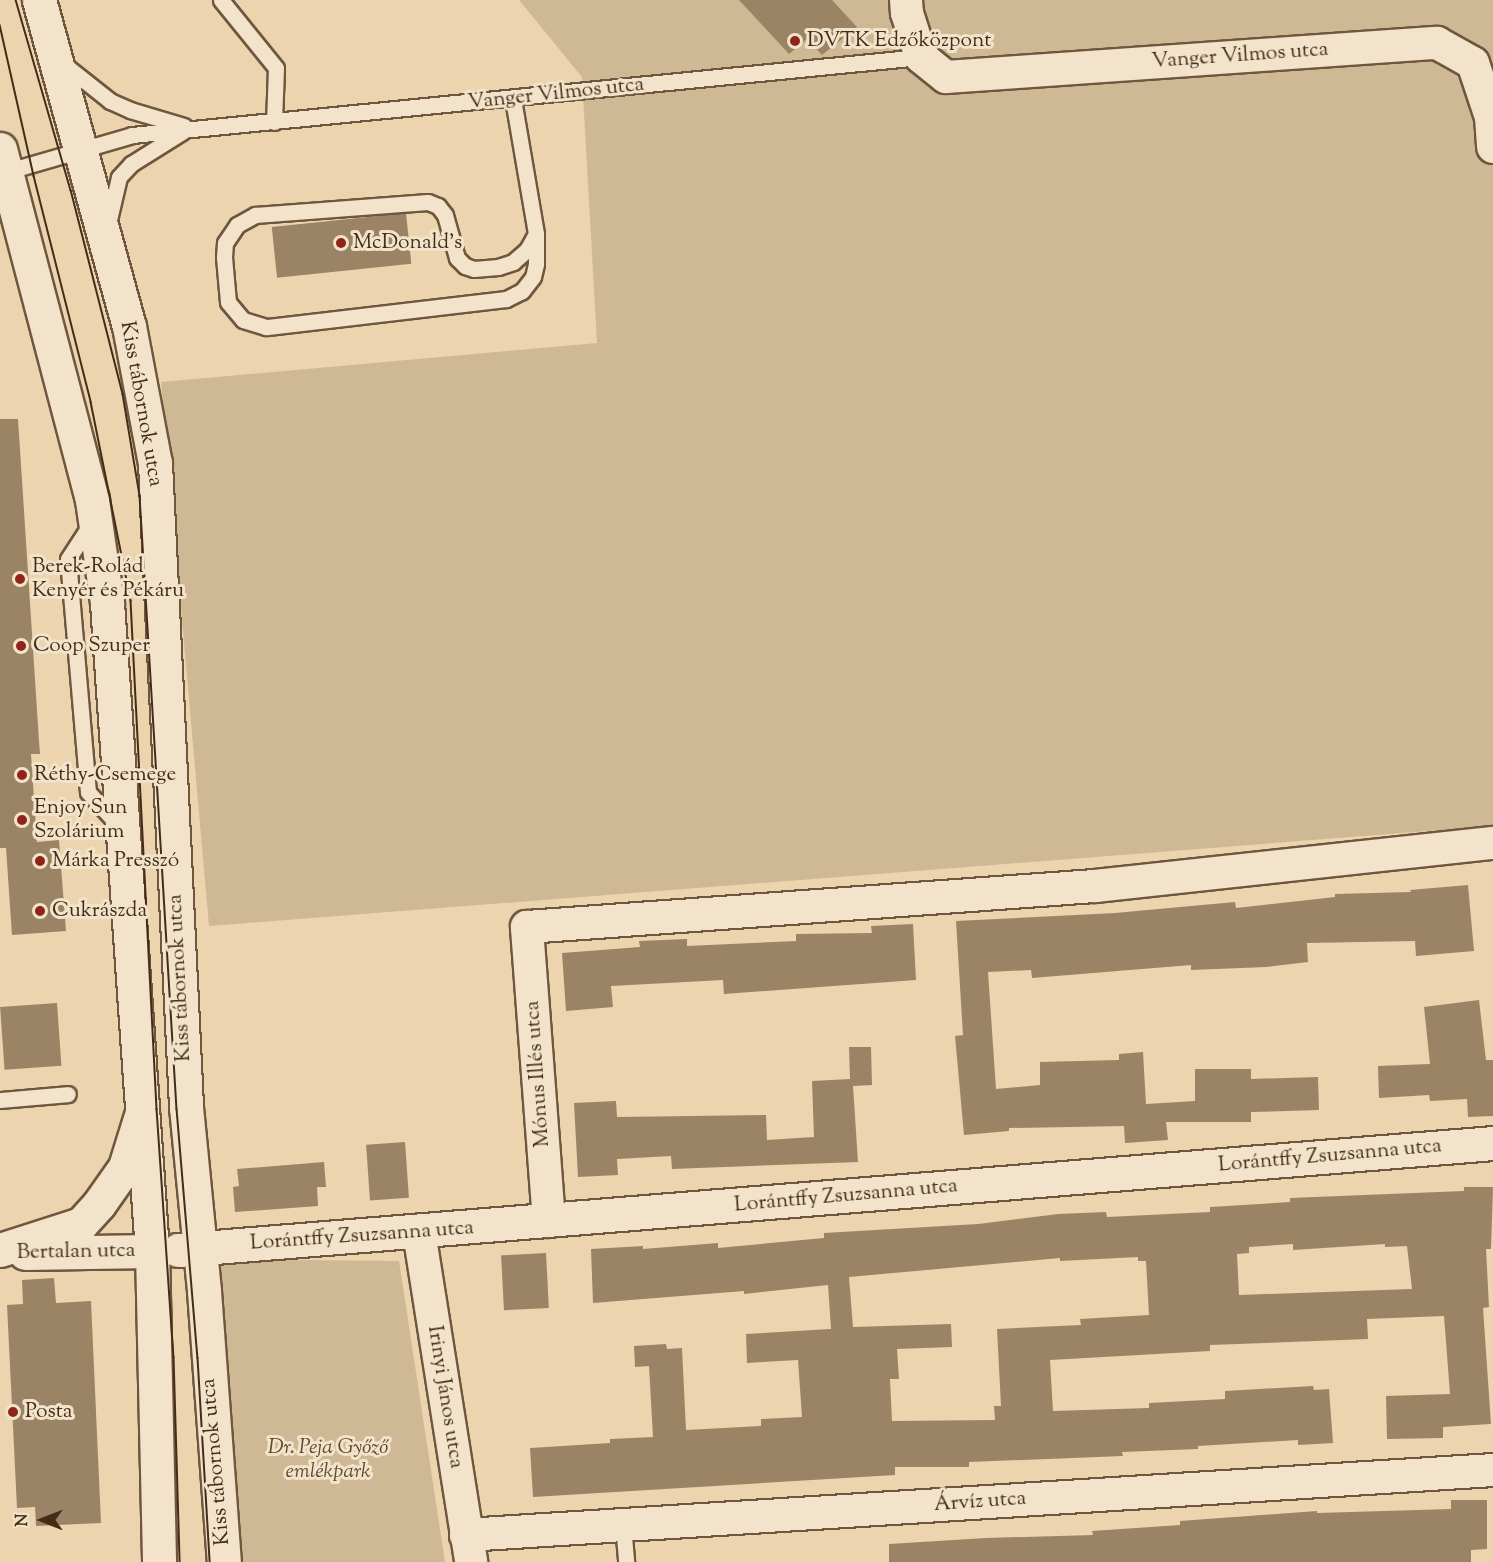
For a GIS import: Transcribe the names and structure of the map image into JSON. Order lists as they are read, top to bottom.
{
  "streets": {
    "main road": ["Kiss tábornok utca", "Lorántffy Zsuzsanna utca", "Bertalan utca"],
    "street": [
      "Vanger Vilmos utca",
      "Mónus Illés utca",
      "Irinyi János utca",
      "Árvíz utca"
    ]
  },
  "crossings": [
    ["Vanger Vilmos utca", "Kiss tábornok utca"],
    ["Kiss tábornok utca", "Lorántffy Zsuzsanna utca"],
    ["Mónus Illés utca", "Lorántffy Zsuzsanna utca"],
    ["Lorántffy Zsuzsanna utca", "Bertalan utca"],
    ["Lorántffy Zsuzsanna utca", "Irinyi János utca"],
    ["Irinyi János utca", "Árvíz utca"]
  ],
  "parks": ["Dr. Peja Győző emlékpark"],
  "places": [
    "DVTK Edzőközpont",
    "McDonald's",
    "Berek-Rolád Kenyér és Pékáru",
    "Coop Szuper",
    "Réthy-Csemege",
    "Enjoy Sun Szolárium",
    "Márka Presszó",
    "Cukrászda",
    "Posta"
  ],
  "north": "left"
}
